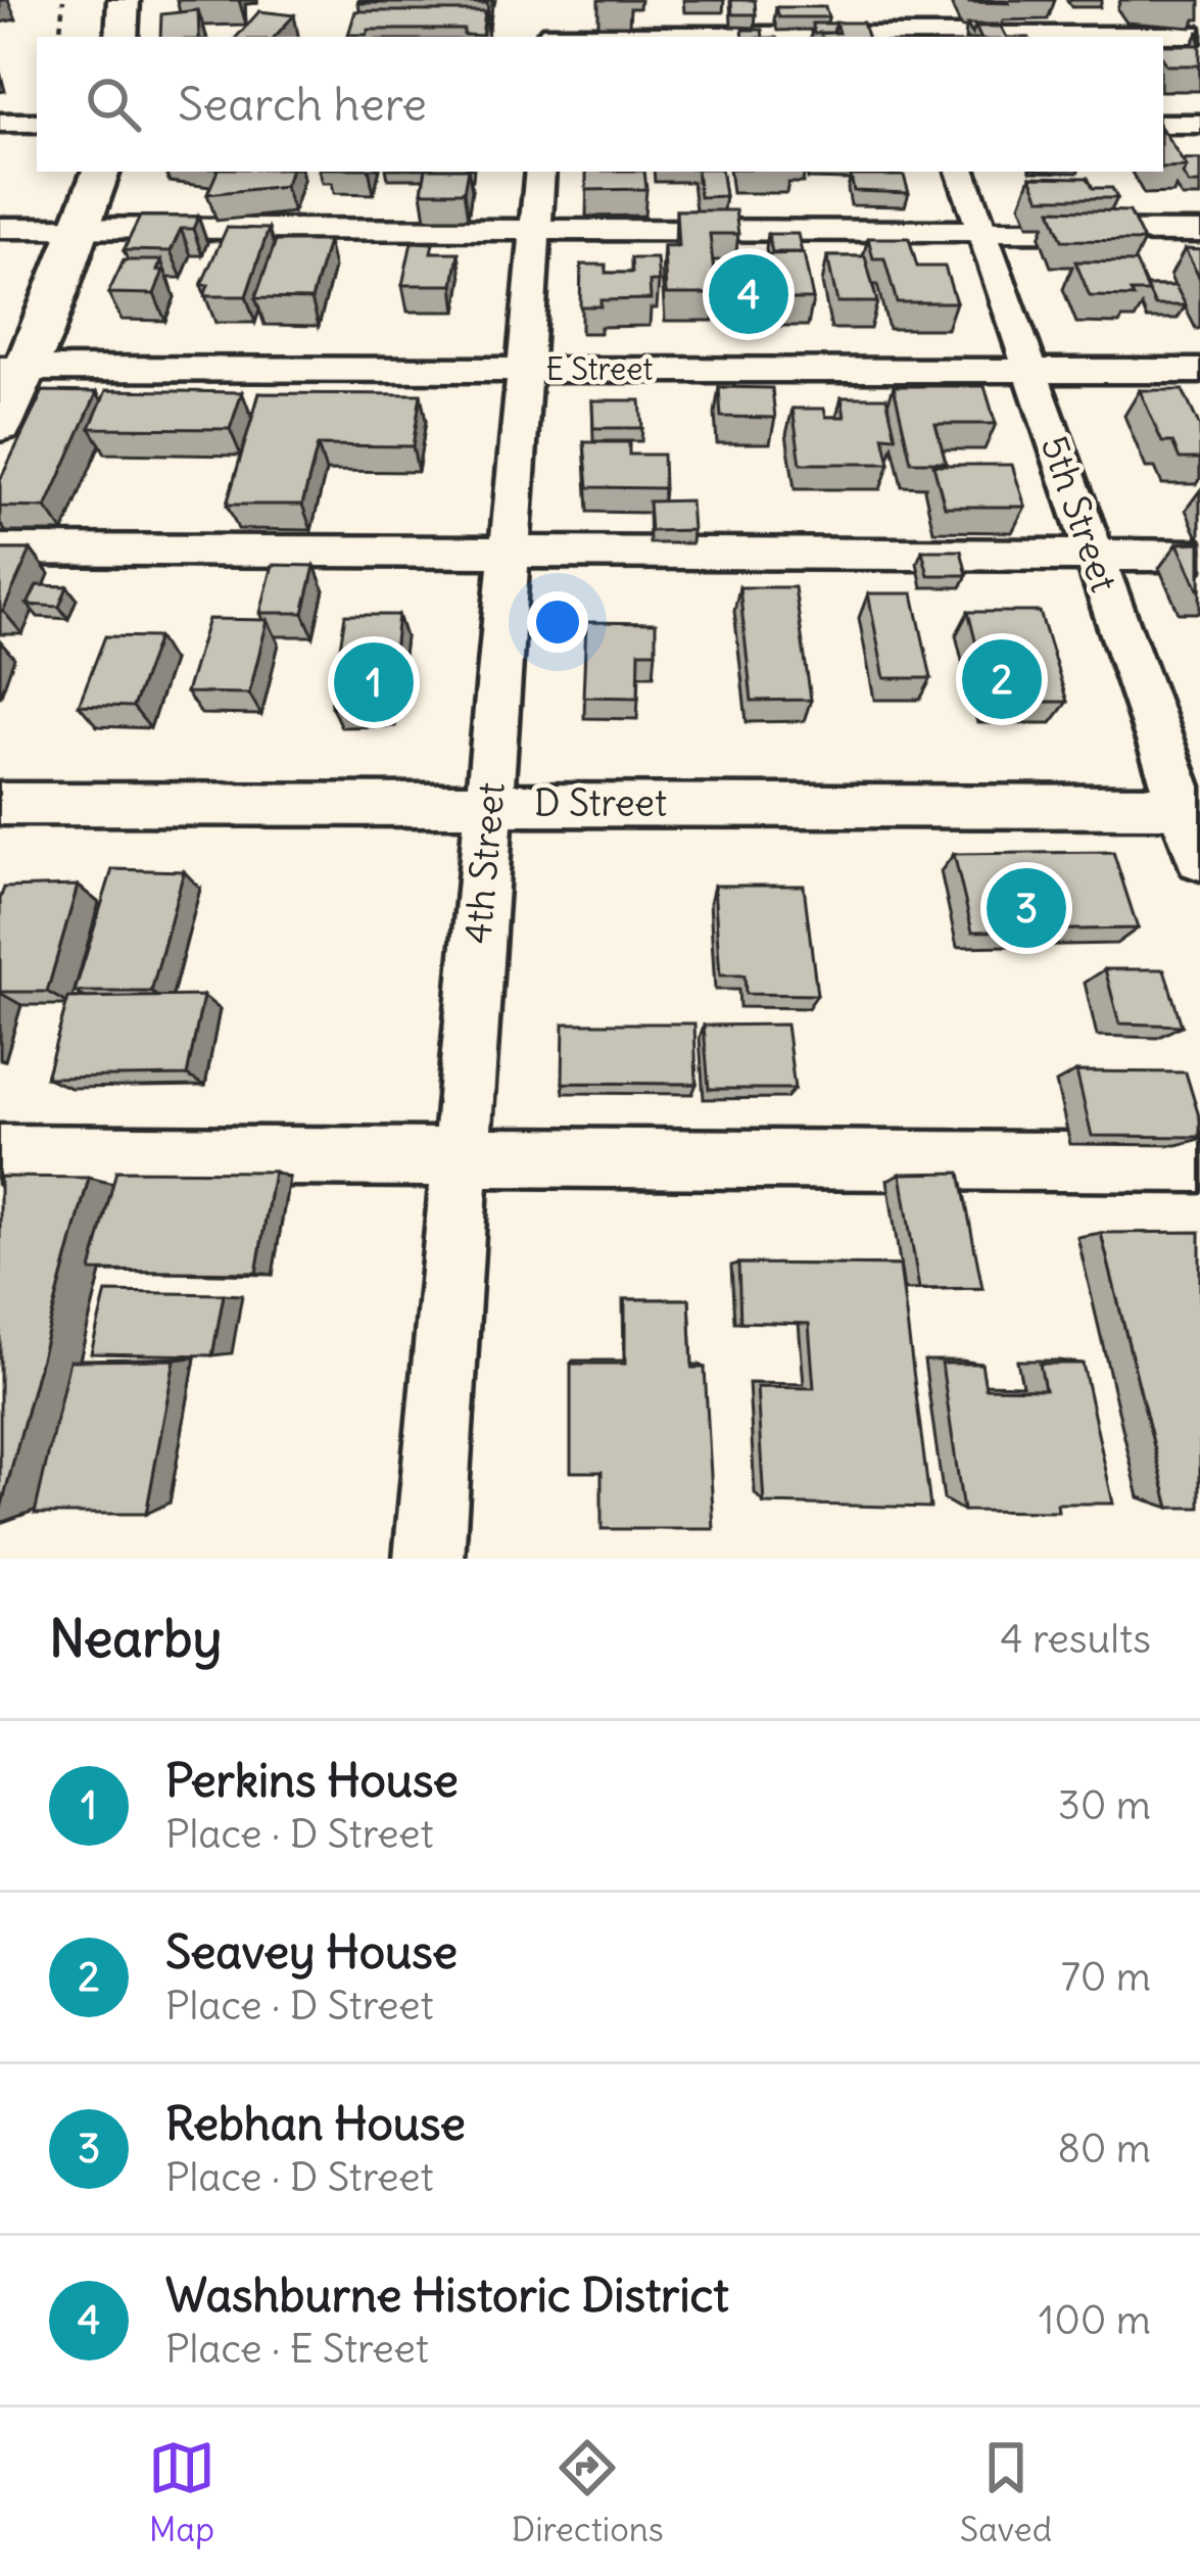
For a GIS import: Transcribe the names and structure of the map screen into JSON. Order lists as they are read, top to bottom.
{
  "streets": {
    "street": [
      "E Street",
      "5th Street",
      "D Street",
      "4th Street"
    ]
  },
  "crossings": [
    ["E Street", "5th Street"],
    ["E Street", "4th Street"],
    ["5th Street", "D Street"],
    ["D Street", "4th Street"]
  ],
  "page": {
    "search": "Search here",
    "pins": [
      "4",
      "2",
      "1",
      "3"
    ],
    "heading": ["Nearby", "4 results"],
    "list": [
      {
        "mark": "1",
        "name": "Perkins House",
        "note": "Place · D Street",
        "value": "30 m"
      },
      {
        "mark": "2",
        "name": "Seavey House",
        "note": "Place · D Street",
        "value": "70 m"
      },
      {
        "mark": "3",
        "name": "Rebhan House",
        "note": "Place · D Street",
        "value": "80 m"
      },
      {
        "mark": "4",
        "name": "Washburne Historic District",
        "note": "Place · E Street",
        "value": "100 m"
      }
    ],
    "nav": ["Map", "Directions", "Saved"]
  }
}
